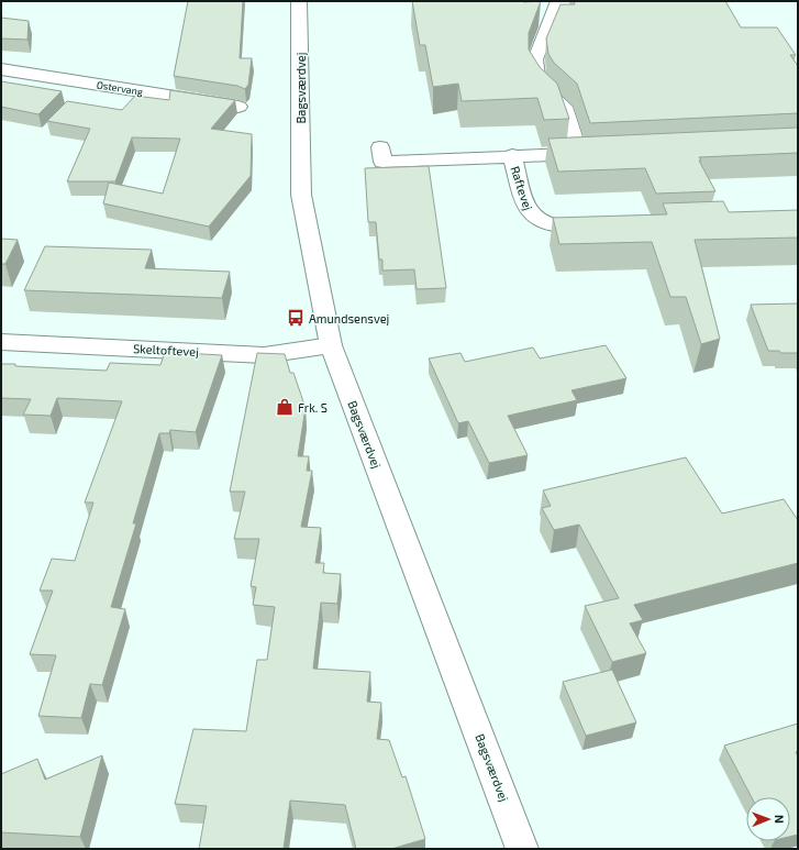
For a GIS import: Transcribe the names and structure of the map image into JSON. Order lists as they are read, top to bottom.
{
  "streets": {
    "street": [
      "Østervang",
      "Bagsværdvej",
      "Raftevej",
      "Skeltoftevej"
    ]
  },
  "crossings": [
    ["Bagsværdvej", "Skeltoftevej"]
  ],
  "places": {
    "bus stop": ["Amundsensvej"],
    "shop": ["Frk. S"]
  },
  "north": "right"
}
